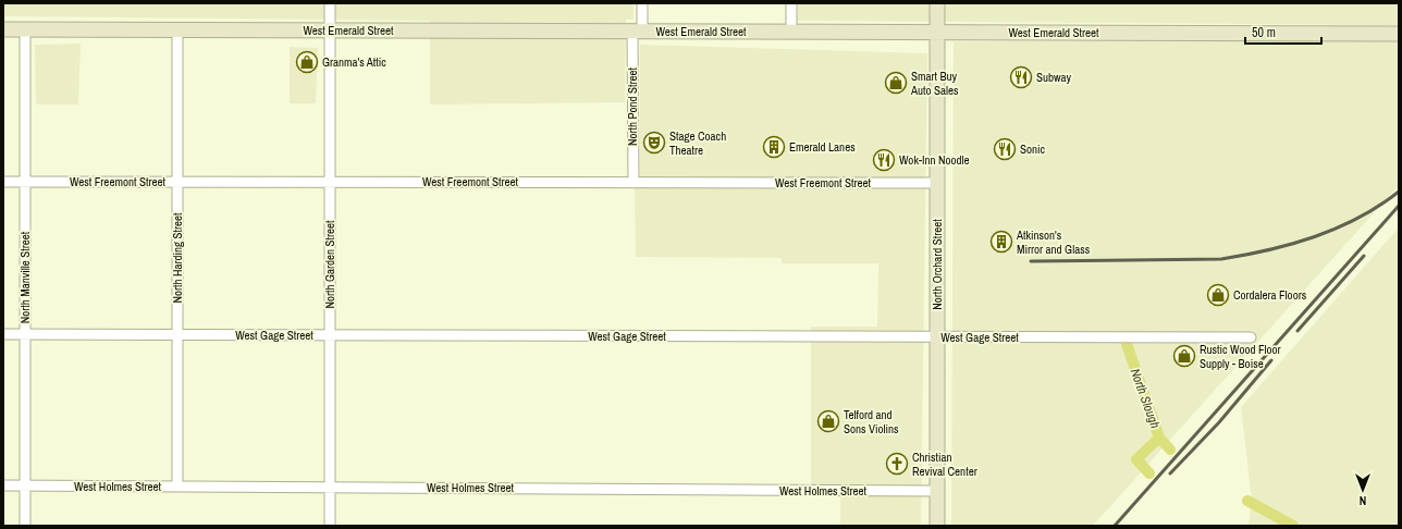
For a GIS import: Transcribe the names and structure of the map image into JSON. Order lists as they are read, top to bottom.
{
  "streets": {
    "street": [
      "West Emerald Street",
      "North Pond Street",
      "West Freemont Street",
      "North Harding Street",
      "North Garden Street",
      "North Orchard Street",
      "North Manville Street",
      "West Gage Street",
      "West Holmes Street"
    ]
  },
  "crossings": [
    ["West Emerald Street", "North Pond Street"],
    ["West Emerald Street", "North Harding Street"],
    ["West Emerald Street", "North Garden Street"],
    ["West Emerald Street", "North Orchard Street"],
    ["West Emerald Street", "North Manville Street"],
    ["North Pond Street", "West Freemont Street"],
    ["West Freemont Street", "North Harding Street"],
    ["West Freemont Street", "North Garden Street"],
    ["West Freemont Street", "North Orchard Street"],
    ["West Freemont Street", "North Manville Street"],
    ["North Harding Street", "West Gage Street"],
    ["North Harding Street", "West Holmes Street"],
    ["North Garden Street", "West Gage Street"],
    ["North Garden Street", "West Holmes Street"],
    ["North Orchard Street", "West Gage Street"],
    ["North Orchard Street", "West Holmes Street"],
    ["North Manville Street", "West Gage Street"],
    ["North Manville Street", "West Holmes Street"]
  ],
  "water": ["North Slough"],
  "places": {
    "shop": [
      "Granma's Attic",
      "Smart Buy Auto Sales",
      "Cordalera Floors",
      "Rustic Wood Floor Supply - Boise",
      "Telford and Sons Violins"
    ],
    "restaurant": ["Subway", "Sonic", "Wok-Inn Noodle"],
    "theatre": ["Stage Coach Theatre"],
    "building": ["Emerald Lanes", "Atkinson's Mirror and Glass"],
    "church": ["Christian Revival Center"]
  },
  "scale_bar": "50 m",
  "north": "bottom"
}
